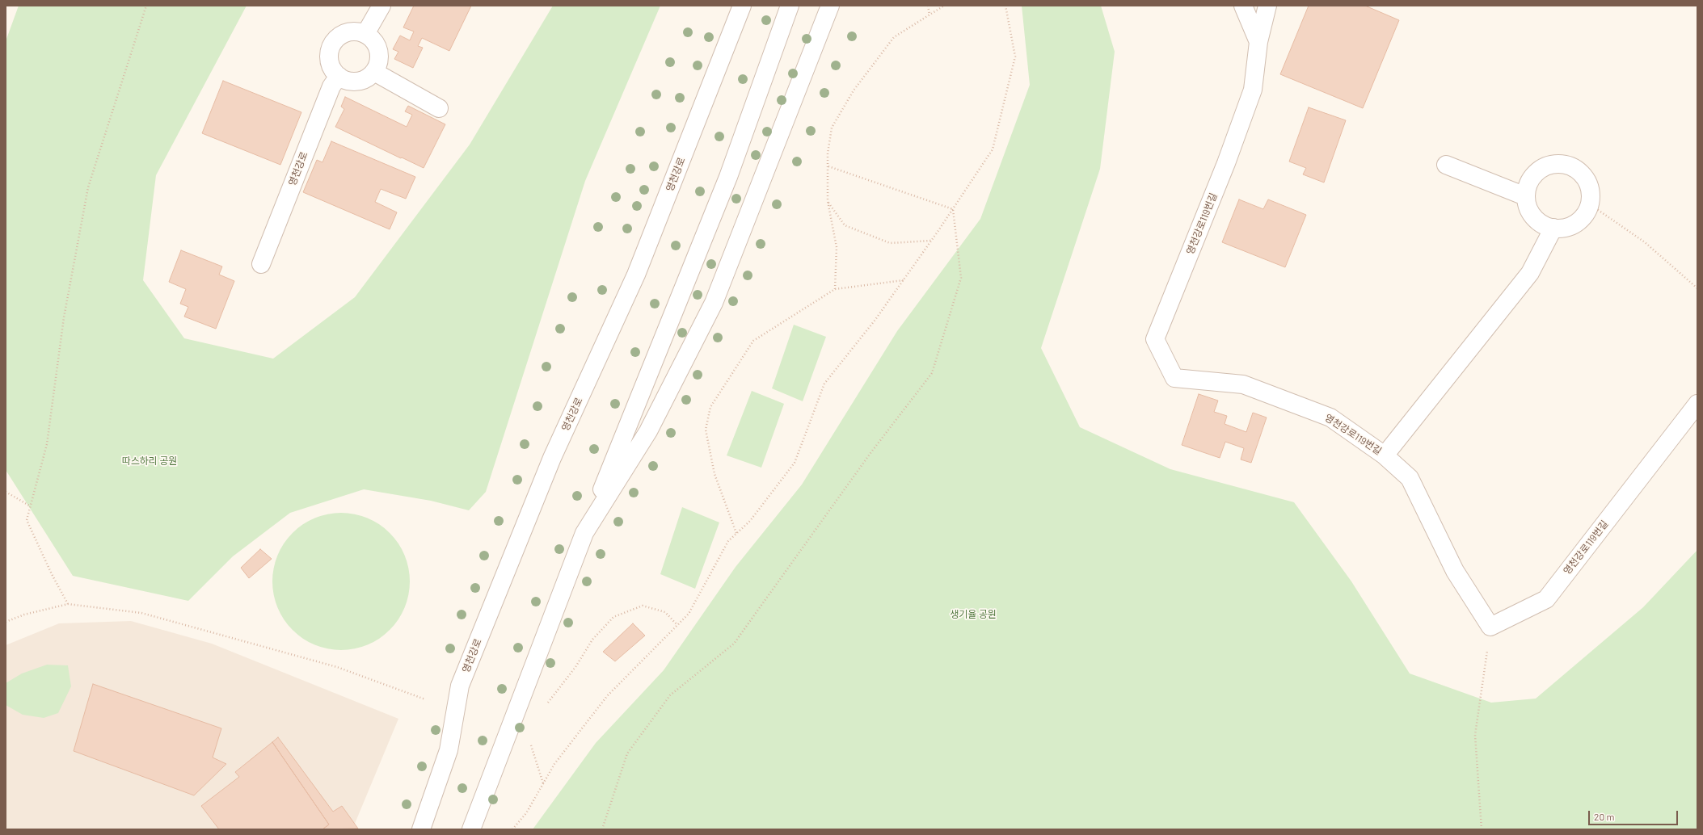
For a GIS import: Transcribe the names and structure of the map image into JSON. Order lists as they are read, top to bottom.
{
  "streets": {
    "street": ["영천강로", "영천강로119번길"]
  },
  "parks": ["따스하리 공원", "생기율 공원"],
  "scale_bar": "20 m"
}
